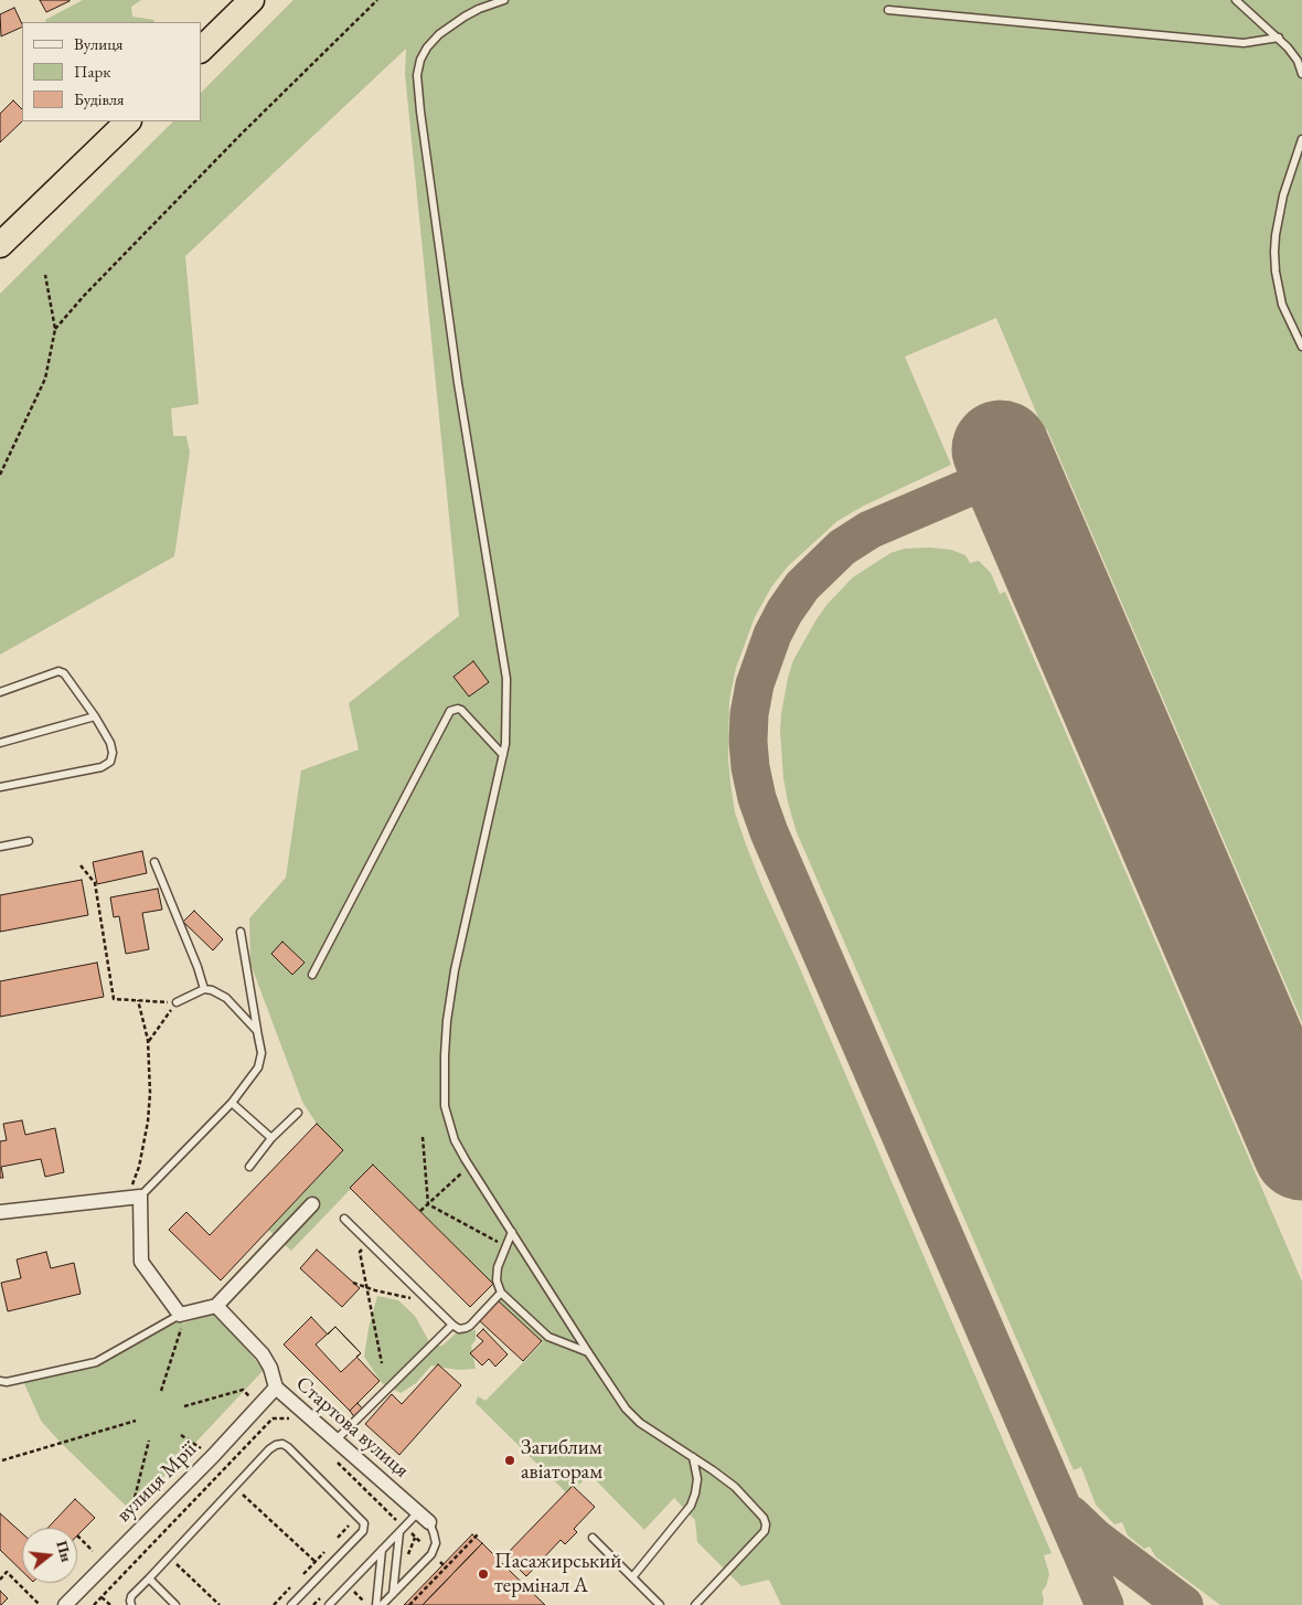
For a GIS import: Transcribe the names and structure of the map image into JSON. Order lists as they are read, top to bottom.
{
  "streets": {
    "street": ["Стартова вулиця", "вулиця Мрії"]
  },
  "crossings": [
    ["Стартова вулиця", "вулиця Мрії"]
  ],
  "places": ["Загиблим авіаторам", "Пасажирський термінал A"],
  "legend": ["Вулиця", "Парк", "Будівля"],
  "north": "right"
}
